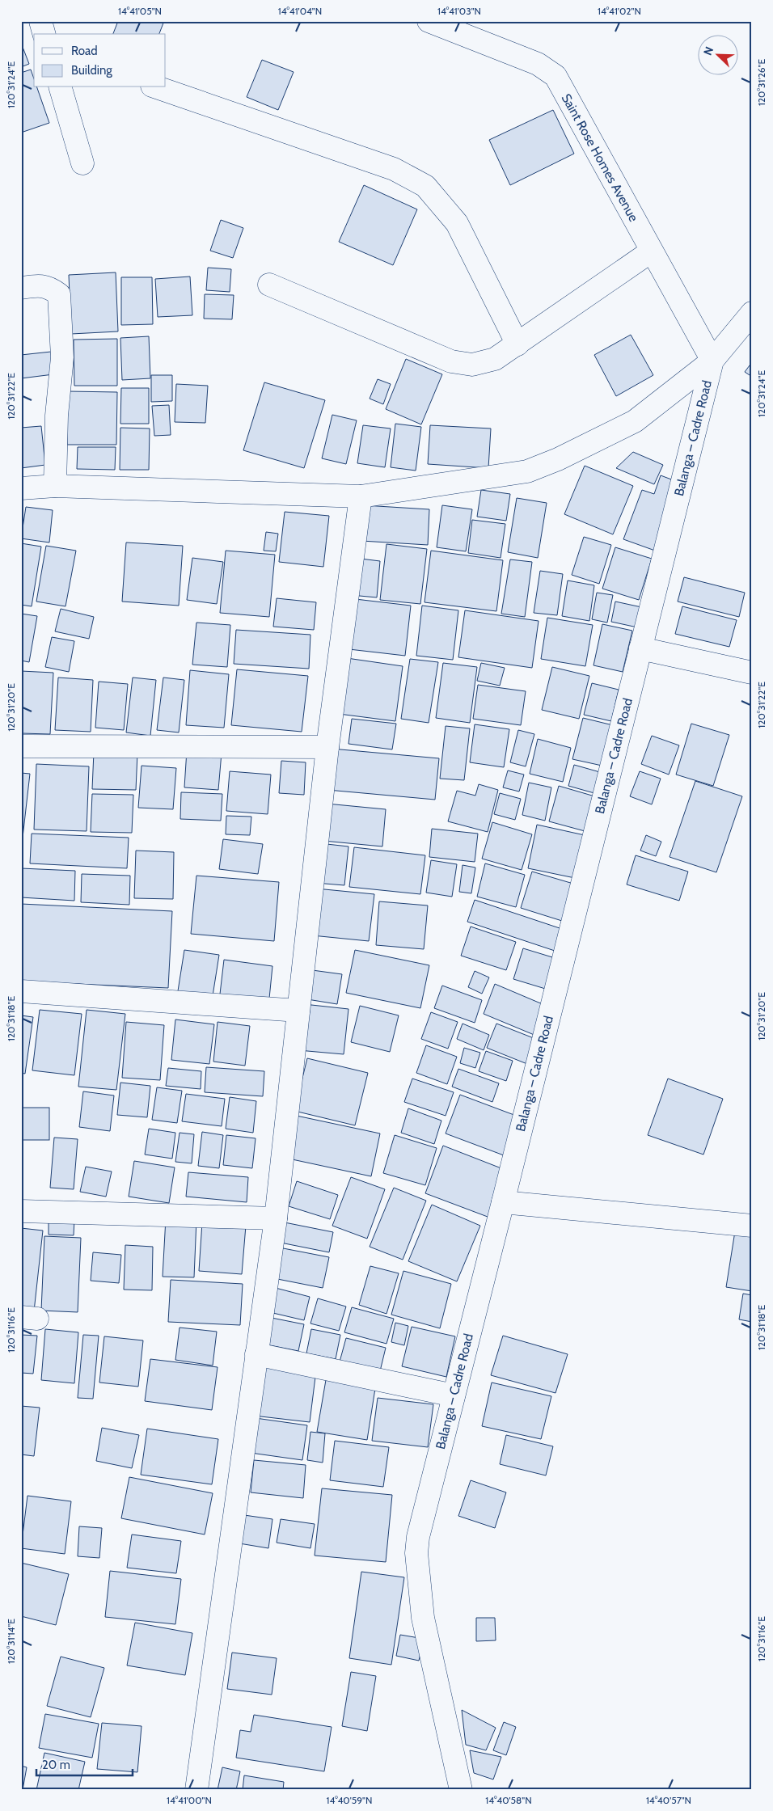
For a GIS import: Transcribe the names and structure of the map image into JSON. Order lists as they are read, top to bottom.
{
  "streets": {
    "street": ["Saint Rose Homes Avenue", "Balanga – Cadre Road"]
  },
  "crossings": [
    ["Saint Rose Homes Avenue", "Balanga – Cadre Road"]
  ],
  "legend": ["Road", "Building"],
  "scale_bar": "20 m",
  "north": "top left",
  "coordinates": [
    "14°41'05\"N",
    "14°41'04\"N",
    "14°41'03\"N",
    "14°41'02\"N",
    "120°31'26\"E",
    "120°31'24\"E",
    "120°31'22\"E",
    "120°31'20\"E",
    "120°31'18\"E",
    "120°31'16\"E",
    "120°31'14\"E",
    "14°41'00\"N",
    "14°40'59\"N",
    "14°40'58\"N",
    "14°40'57\"N"
  ]
}
